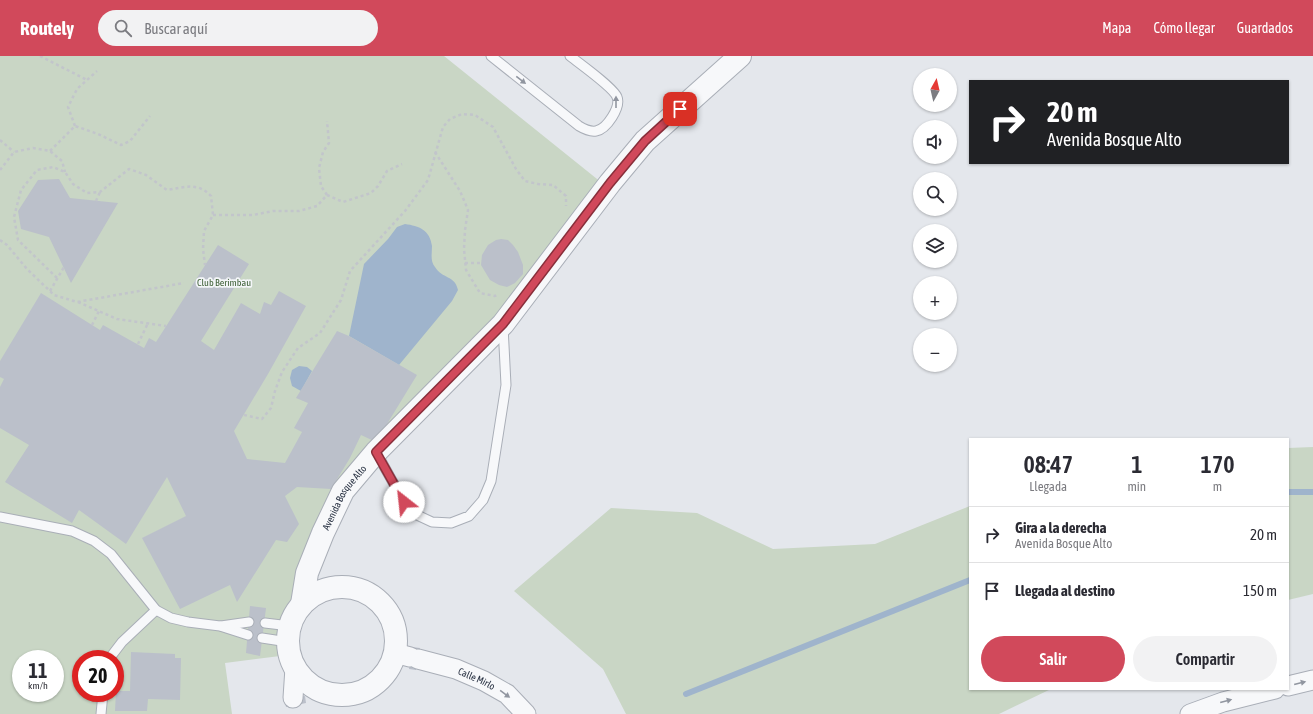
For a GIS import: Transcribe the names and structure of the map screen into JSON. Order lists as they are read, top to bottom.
{
  "streets": {
    "street": ["Avenida Bosque Alto", "Calle Mirlo"]
  },
  "crossings": [
    ["Avenida Bosque Alto", "Calle Mirlo"]
  ],
  "one_way": ["Calle Mirlo"],
  "parks": ["Club Berimbau"],
  "north": "top",
  "page": {
    "header": "Routely",
    "search": "Buscar aquí",
    "nav": ["Mapa", "Cómo llegar", "Guardados"],
    "map_buttons": ["+", "−"],
    "turn": ["20 m", "Avenida Bosque Alto"],
    "eta": [
      "08:47",
      "Llegada",
      "1",
      "min",
      "170",
      "m"
    ],
    "list": [
      {
        "name": "Gira a la derecha",
        "note": "Avenida Bosque Alto",
        "value": "20 m"
      },
      {
        "name": "Llegada al destino",
        "value": "150 m"
      }
    ],
    "buttons": ["Salir", "Compartir"],
    "speed": "11 km/h",
    "limit": "20"
  }
}
